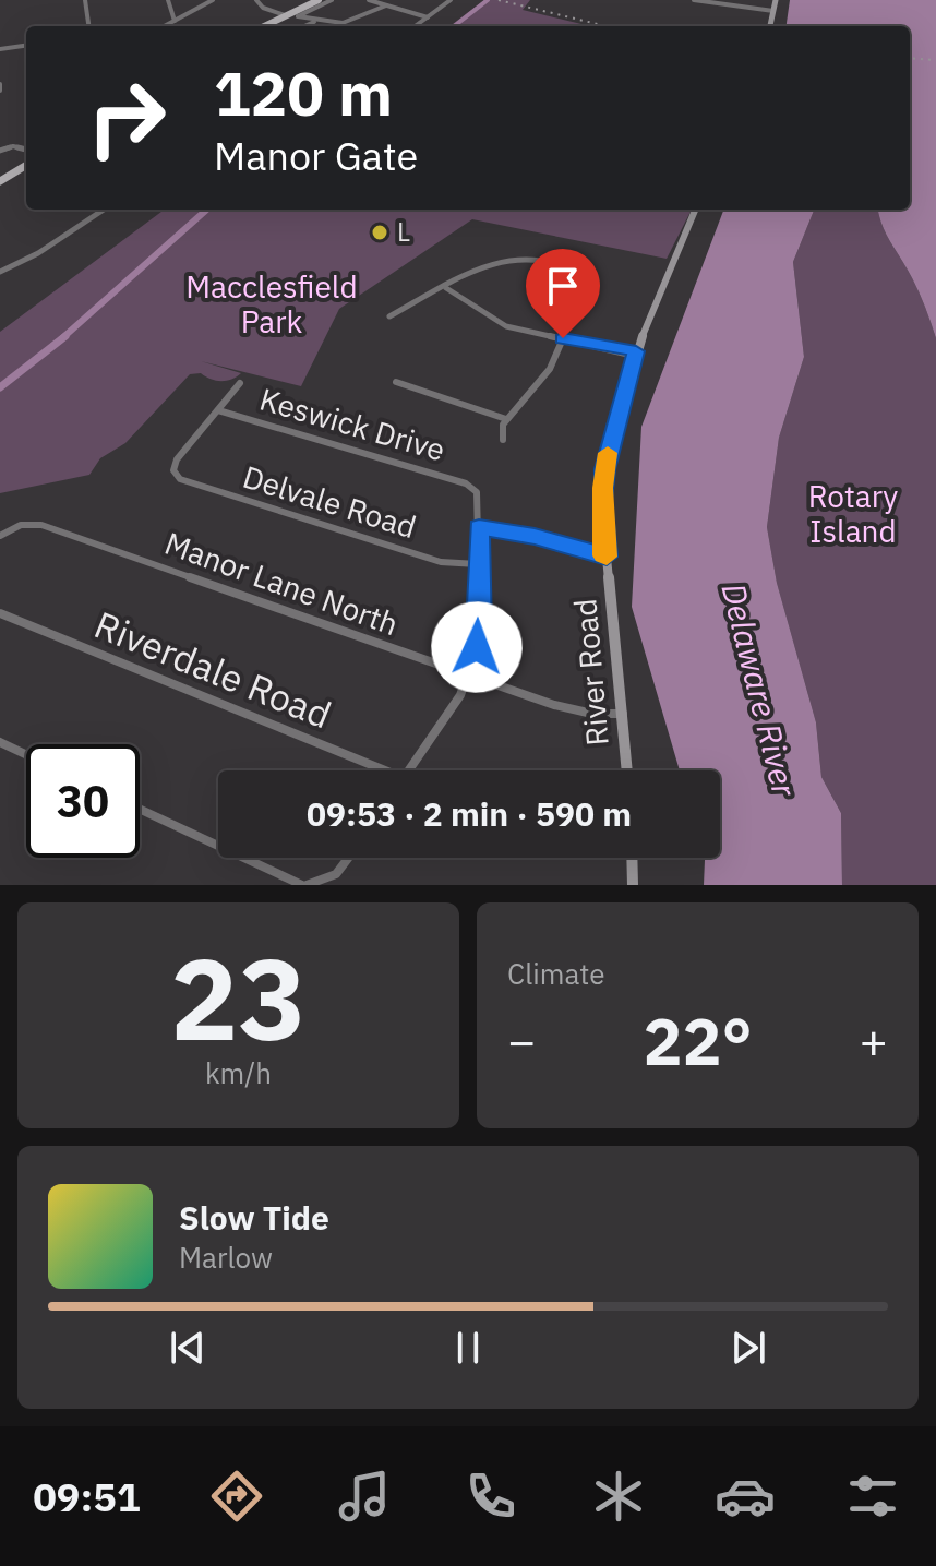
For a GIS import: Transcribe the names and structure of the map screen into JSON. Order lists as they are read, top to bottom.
{
  "streets": {
    "main road": ["River Road"],
    "street": [
      "Keswick Drive",
      "Delvale Road",
      "Manor Lane North",
      "Riverdale Road"
    ]
  },
  "crossings": [
    ["Keswick Drive", "Delvale Road"],
    ["Manor Lane North", "River Road"]
  ],
  "water": ["Delaware River"],
  "parks": ["Macclesfield Park", "Rotary Island"],
  "places": ["L"],
  "page": {
    "turn": ["120 m", "Manor Gate"],
    "limit": "30",
    "trip": "09:53 · 2 min · 590 m",
    "tile": [
      ["23", "km/h"],
      "Climate"
    ],
    "heat": ["−", "22°", "+"],
    "song": ["Slow Tide", "Marlow"],
    "tabs": "09:51"
  }
}
